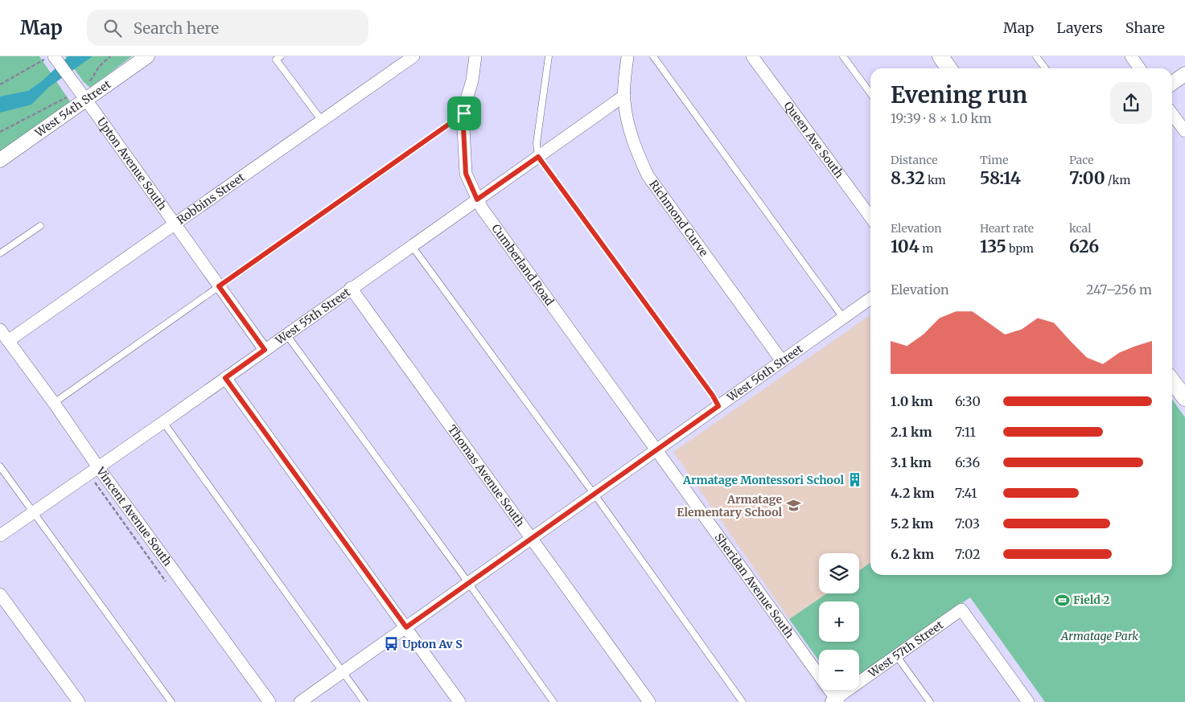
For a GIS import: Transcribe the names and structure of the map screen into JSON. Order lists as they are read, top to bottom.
{
  "streets": {
    "street": [
      "West 54th Street",
      "Queen Ave South",
      "Upton Avenue South",
      "Robbins Street",
      "Richmond Curve",
      "Cumberland Road",
      "West 55th Street",
      "West 56th Street",
      "Thomas Avenue South",
      "Vincent Avenue South",
      "Sheridan Avenue South",
      "West 57th Street"
    ]
  },
  "crossings": [
    ["West 54th Street", "Upton Avenue South"],
    ["Upton Avenue South", "Robbins Street"],
    ["Upton Avenue South", "West 55th Street"],
    ["Robbins Street", "Vincent Avenue South"],
    ["Richmond Curve", "West 55th Street"],
    ["Richmond Curve", "West 56th Street"],
    ["Cumberland Road", "West 55th Street"],
    ["Cumberland Road", "West 56th Street"],
    ["Cumberland Road", "Sheridan Avenue South"],
    ["West 55th Street", "Thomas Avenue South"],
    ["West 55th Street", "Vincent Avenue South"],
    ["West 56th Street", "Thomas Avenue South"],
    ["West 56th Street", "Sheridan Avenue South"],
    ["Sheridan Avenue South", "West 57th Street"]
  ],
  "parks": ["Armatage Park"],
  "places": {
    "building": ["Armatage Montessori School"],
    "school or university": ["Armatage Elementary School"],
    "sports": ["Field 2"],
    "bus stop": ["Upton Av S"]
  },
  "page": {
    "header": "Map",
    "search": "Search here",
    "nav": ["Map", "Layers", "Share"],
    "heading": ["Evening run", "19:39 · 8 × 1.0 km"],
    "stats": [
      ["Distance", "8.32 km"],
      ["Time", "58:14"],
      ["Pace", "7:00 /km"],
      ["Elevation", "104 m"],
      ["Heart rate", "135 bpm"],
      ["kcal", "626"]
    ],
    "chart": ["Elevation", "247–256 m"],
    "list": [
      {
        "name": "1.0 km",
        "note": "6:30"
      },
      {
        "name": "2.1 km",
        "note": "7:11"
      },
      {
        "name": "3.1 km",
        "note": "6:36"
      },
      {
        "name": "4.2 km",
        "note": "7:41"
      },
      {
        "name": "5.2 km",
        "note": "7:03"
      },
      {
        "name": "6.2 km",
        "note": "7:02"
      }
    ],
    "map_buttons": ["+", "−"]
  }
}
